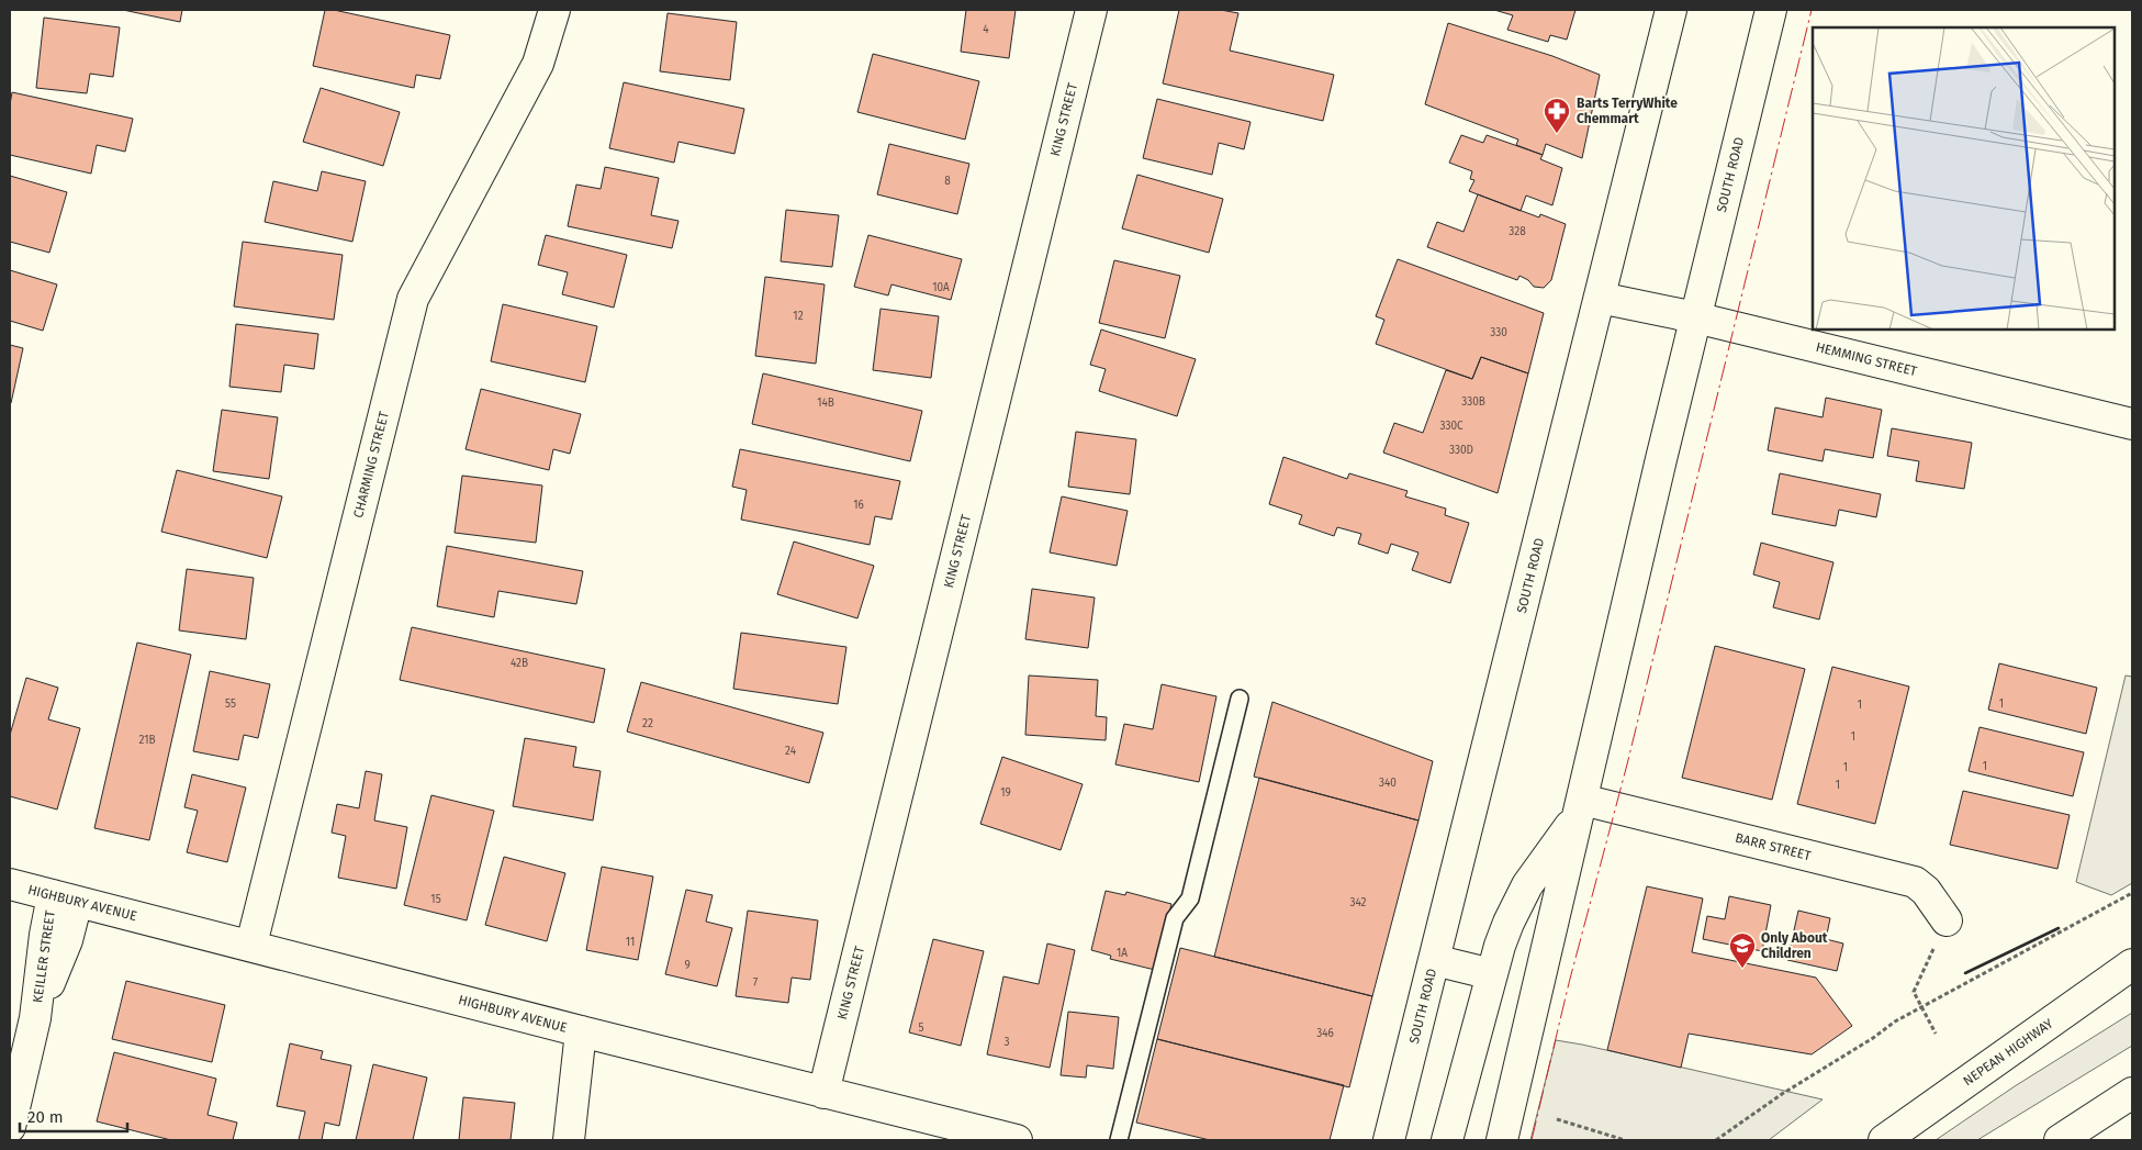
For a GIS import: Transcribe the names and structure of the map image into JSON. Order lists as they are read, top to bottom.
{
  "streets": {
    "main road": [
      "KING STREET",
      "SOUTH ROAD",
      "HEMMING STREET",
      "CHARMING STREET",
      "BARR STREET",
      "HIGHBURY AVENUE",
      "KEILLER STREET",
      "NEPEAN HIGHWAY"
    ]
  },
  "crossings": [
    ["KING STREET", "HIGHBURY AVENUE"],
    ["SOUTH ROAD", "HEMMING STREET"],
    ["SOUTH ROAD", "BARR STREET"],
    ["CHARMING STREET", "HIGHBURY AVENUE"],
    ["HIGHBURY AVENUE", "KEILLER STREET"]
  ],
  "places": {
    "pharmacy": ["Barts TerryWhite Chemmart"],
    "school or university": ["Only About Children"]
  },
  "house_numbers": [
    "4",
    "8",
    "328",
    "10A",
    "12",
    "330",
    "330B",
    "14B",
    "330C",
    "330D",
    "16",
    "42B",
    "55",
    "1",
    "1",
    "22",
    "1",
    "21B",
    "24",
    "1",
    "1",
    "340",
    "1",
    "19",
    "15",
    "342",
    "11",
    "1A",
    "9",
    "7",
    "5",
    "346",
    "3"
  ],
  "scale_bar": "20 m"
}
